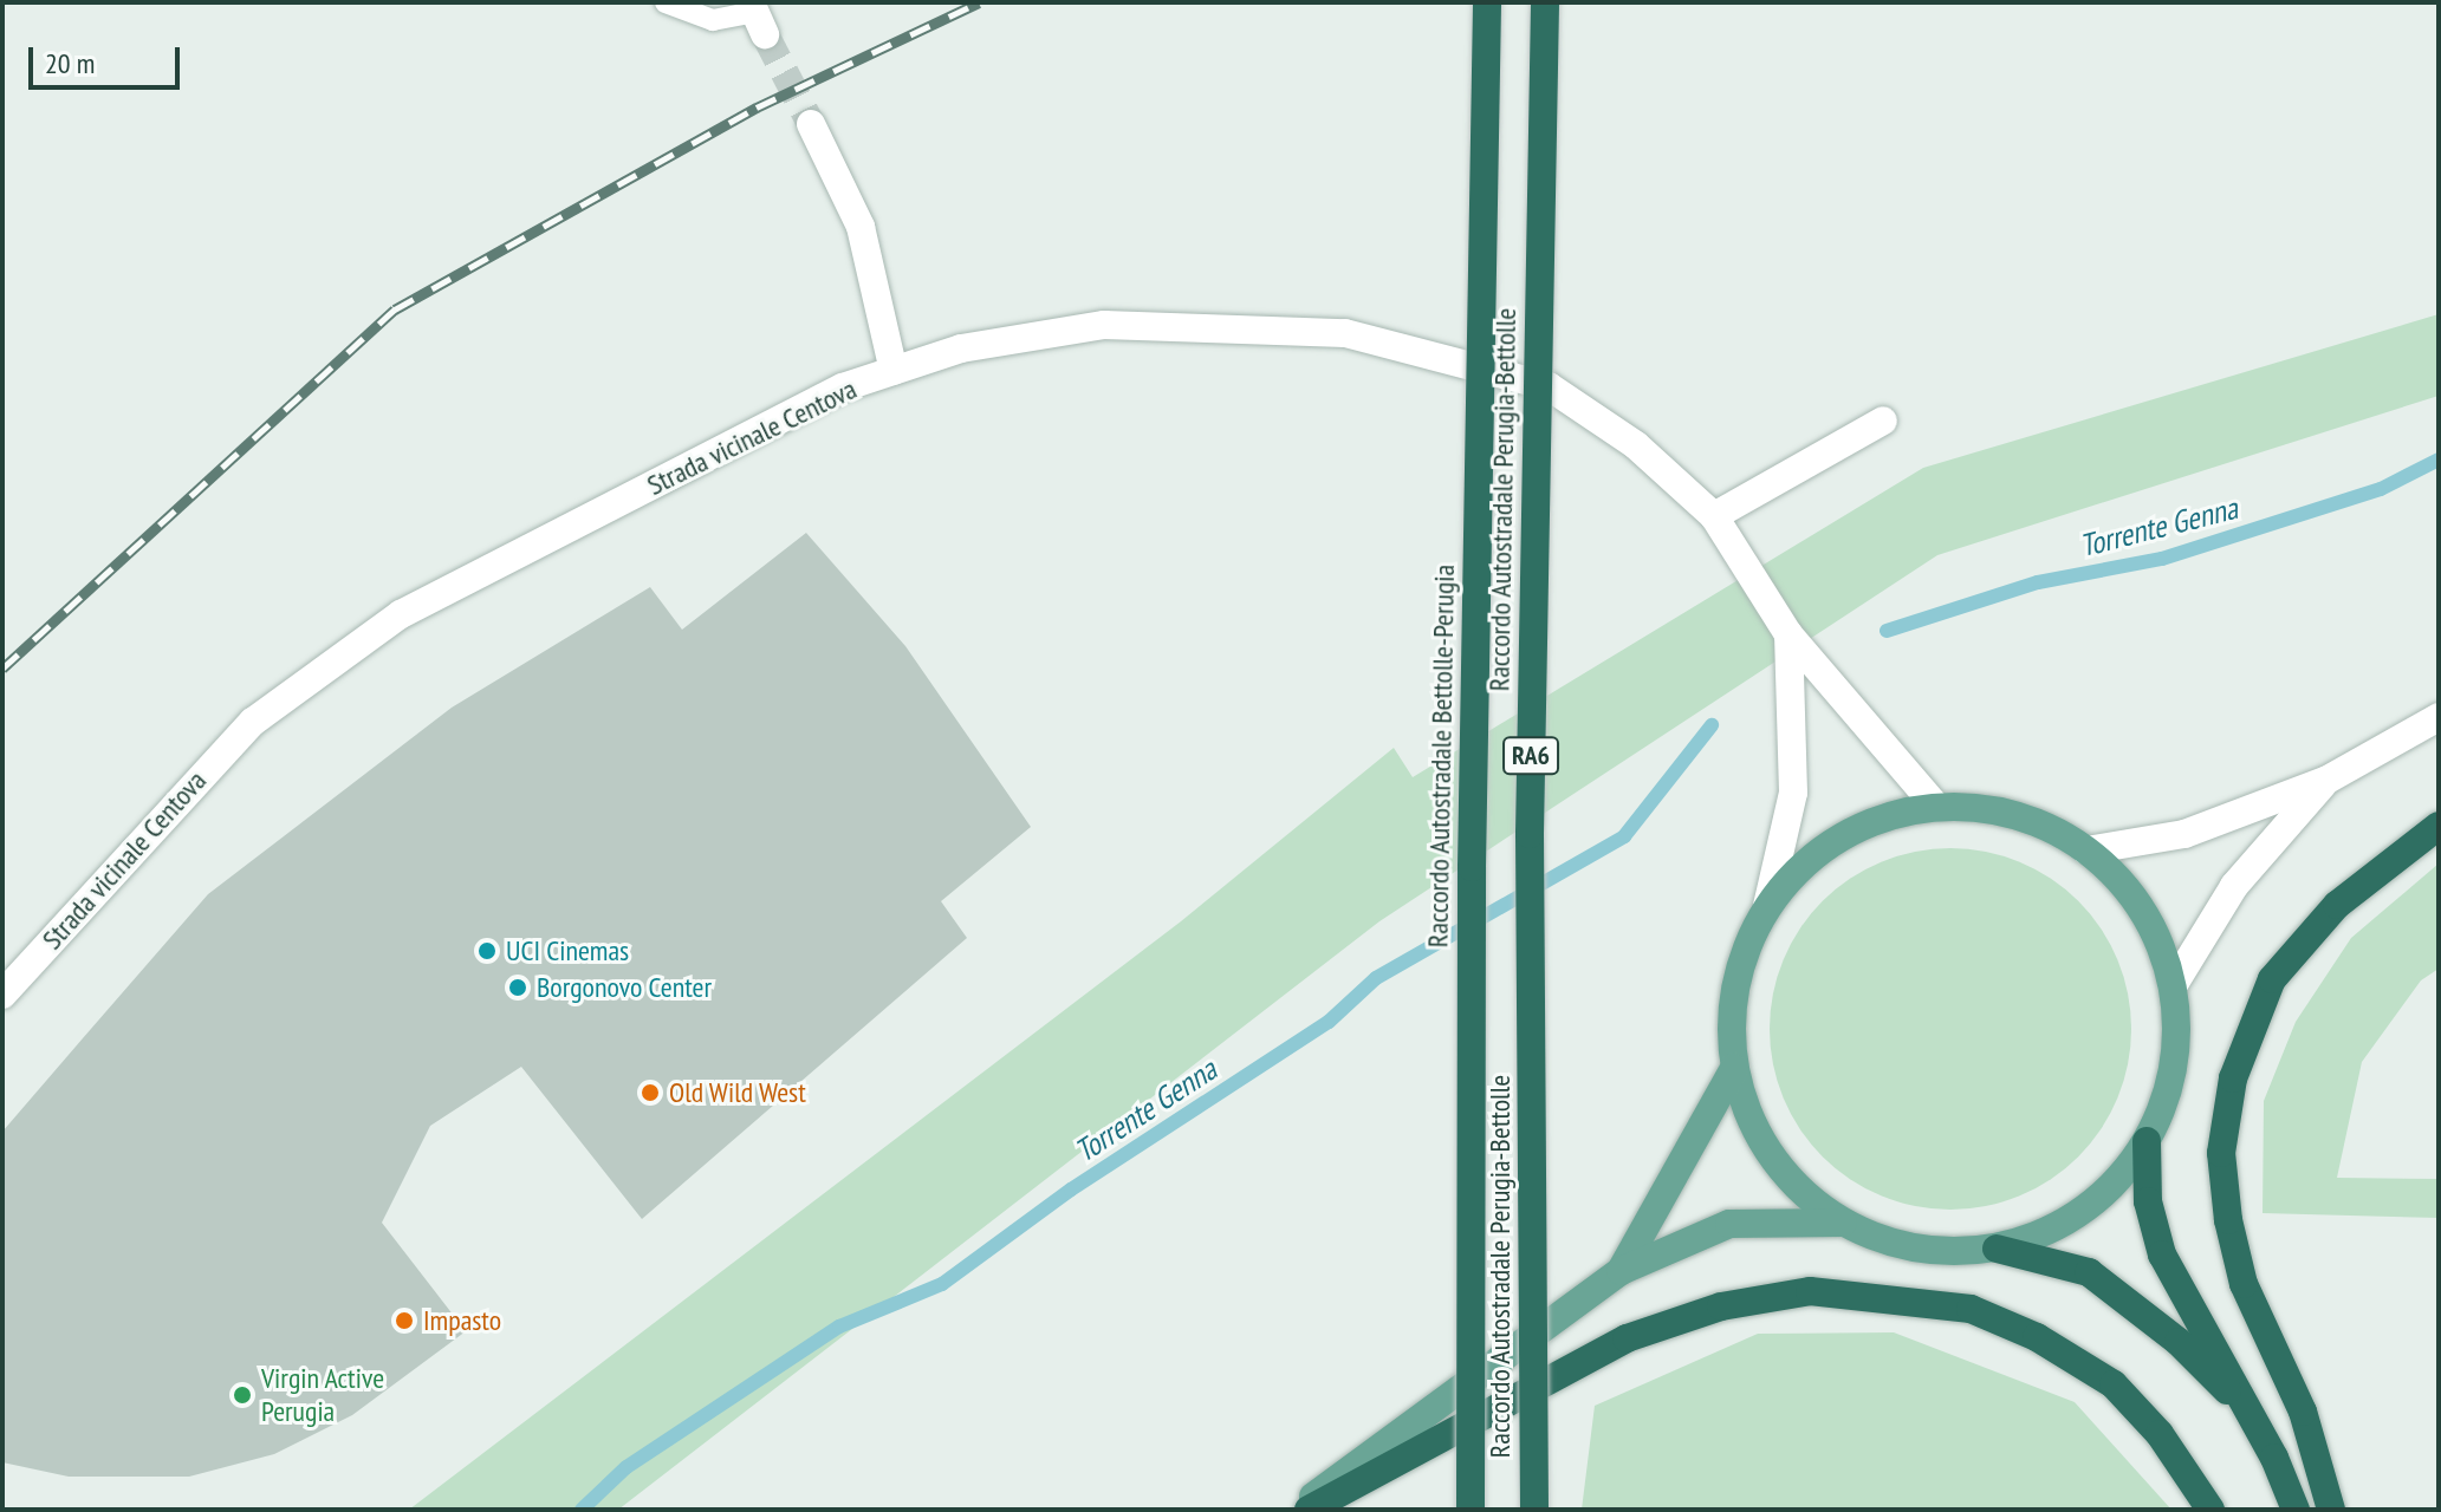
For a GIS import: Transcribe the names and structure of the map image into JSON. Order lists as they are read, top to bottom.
{
  "streets": {
    "highway": ["Raccordo Autostradale Perugia-Bettolle", "Raccordo Autostradale Bettolle-Perugia", "RA6"],
    "street": ["Strada vicinale Centova"]
  },
  "water": ["Torrente Genna"],
  "places": [
    "UCI Cinemas",
    "Borgonovo Center",
    "Old Wild West",
    "Impasto",
    "Virgin Active Perugia"
  ],
  "scale_bar": "20 m"
}
